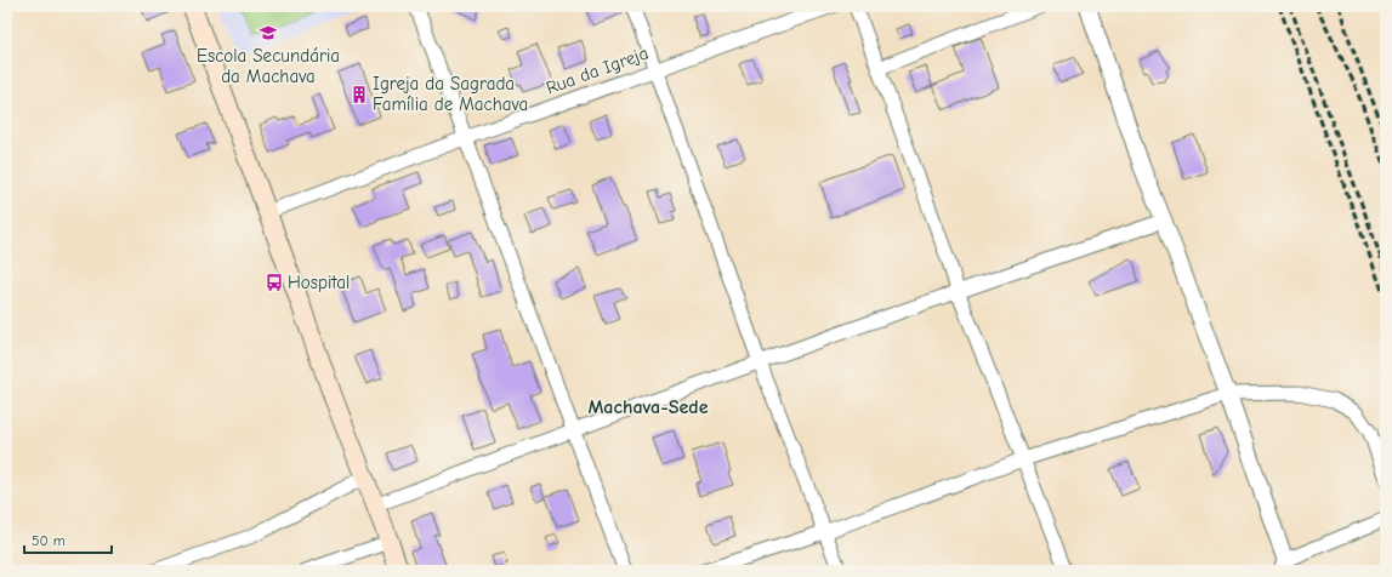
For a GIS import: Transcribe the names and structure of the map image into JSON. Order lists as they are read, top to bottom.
{
  "streets": {
    "street": ["Rua da Igreja"]
  },
  "districts": ["Machava-Sede"],
  "places": {
    "school or university": ["Escola Secundária da Machava"],
    "building": ["Igreja da Sagrada Família de Machava"],
    "bus stop": ["Hospital"]
  },
  "scale_bar": "50 m"
}
